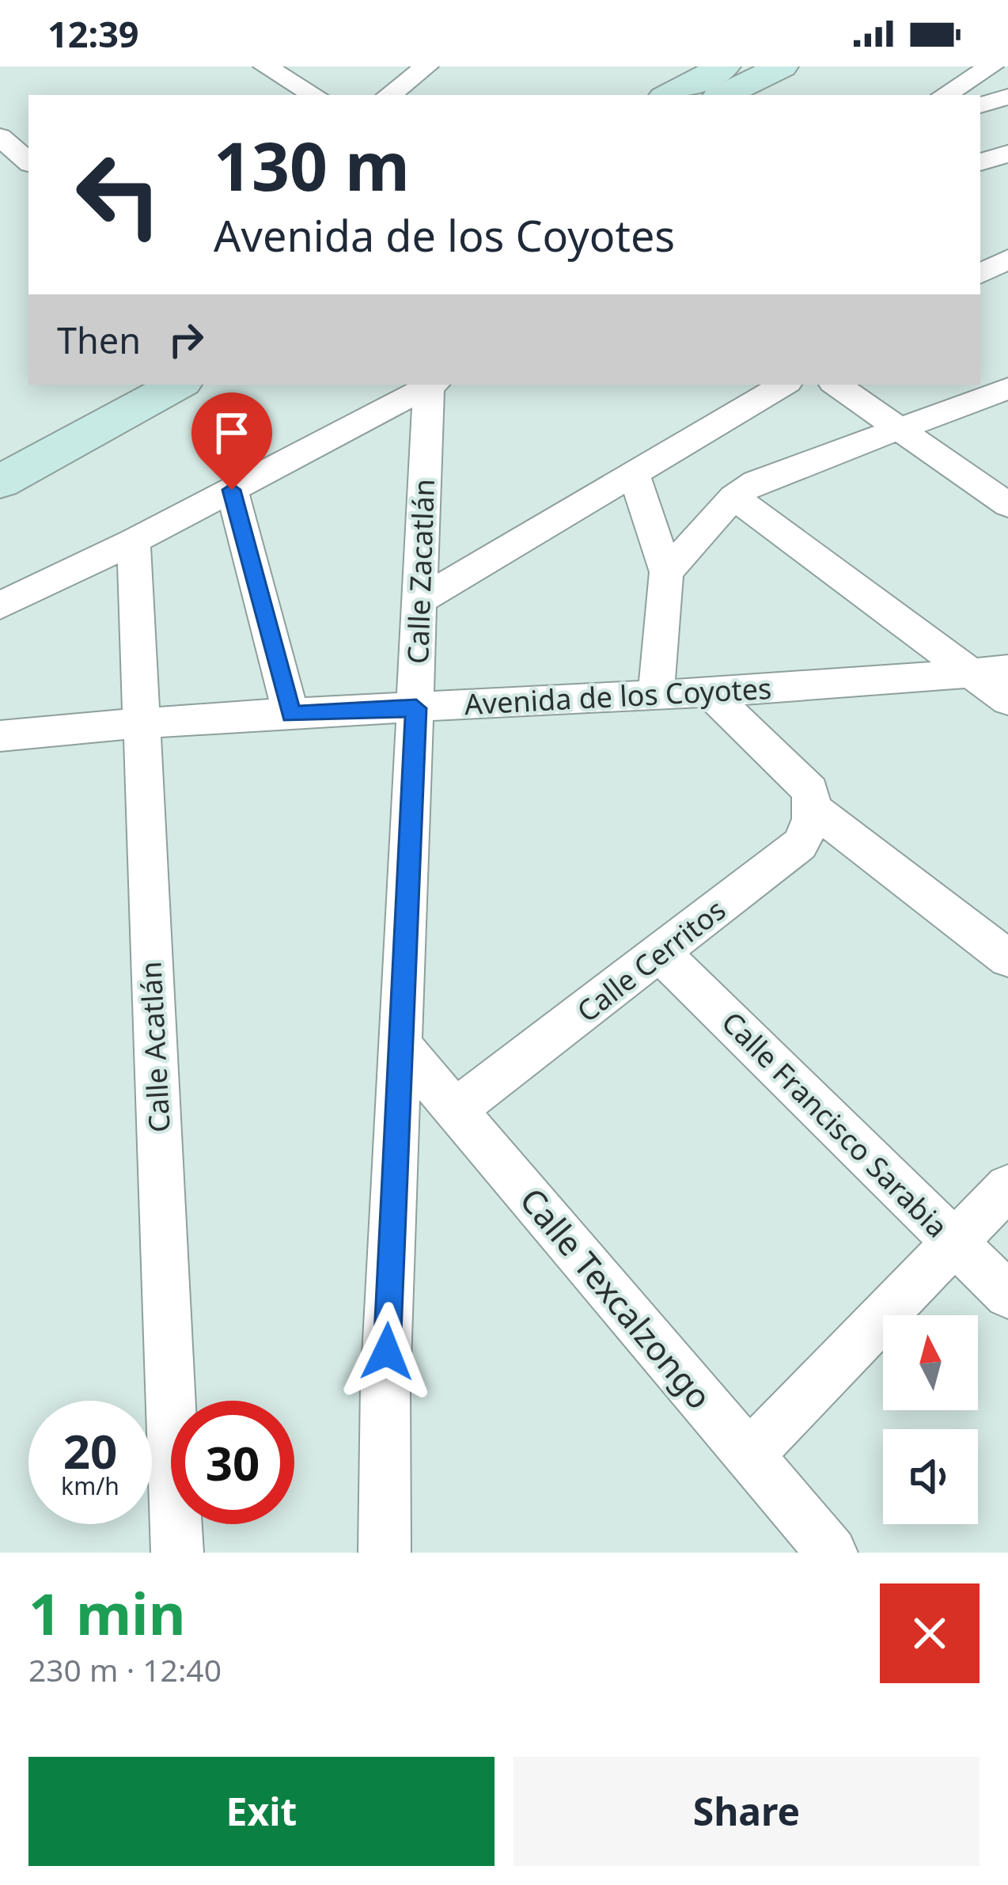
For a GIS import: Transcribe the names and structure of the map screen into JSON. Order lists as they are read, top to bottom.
{
  "streets": {
    "street": [
      "Calle Zacatlán",
      "Avenida de los Coyotes",
      "Calle Cerritos",
      "Calle Acatlán",
      "Calle Francisco Sarabia",
      "Calle Texcalzongo"
    ]
  },
  "crossings": [
    ["Calle Zacatlán", "Avenida de los Coyotes"],
    ["Calle Zacatlán", "Calle Texcalzongo"],
    ["Avenida de los Coyotes", "Calle Acatlán"],
    ["Calle Cerritos", "Calle Francisco Sarabia"],
    ["Calle Cerritos", "Calle Texcalzongo"]
  ],
  "north": "top",
  "page": {
    "status": "12:39",
    "turn": ["130 m", "Avenida de los Coyotes"],
    "then": "Then",
    "speed": "20 km/h",
    "limit": "30",
    "heading": ["1 min", "230 m · 12:40"],
    "buttons": ["Exit", "Share"]
  }
}
